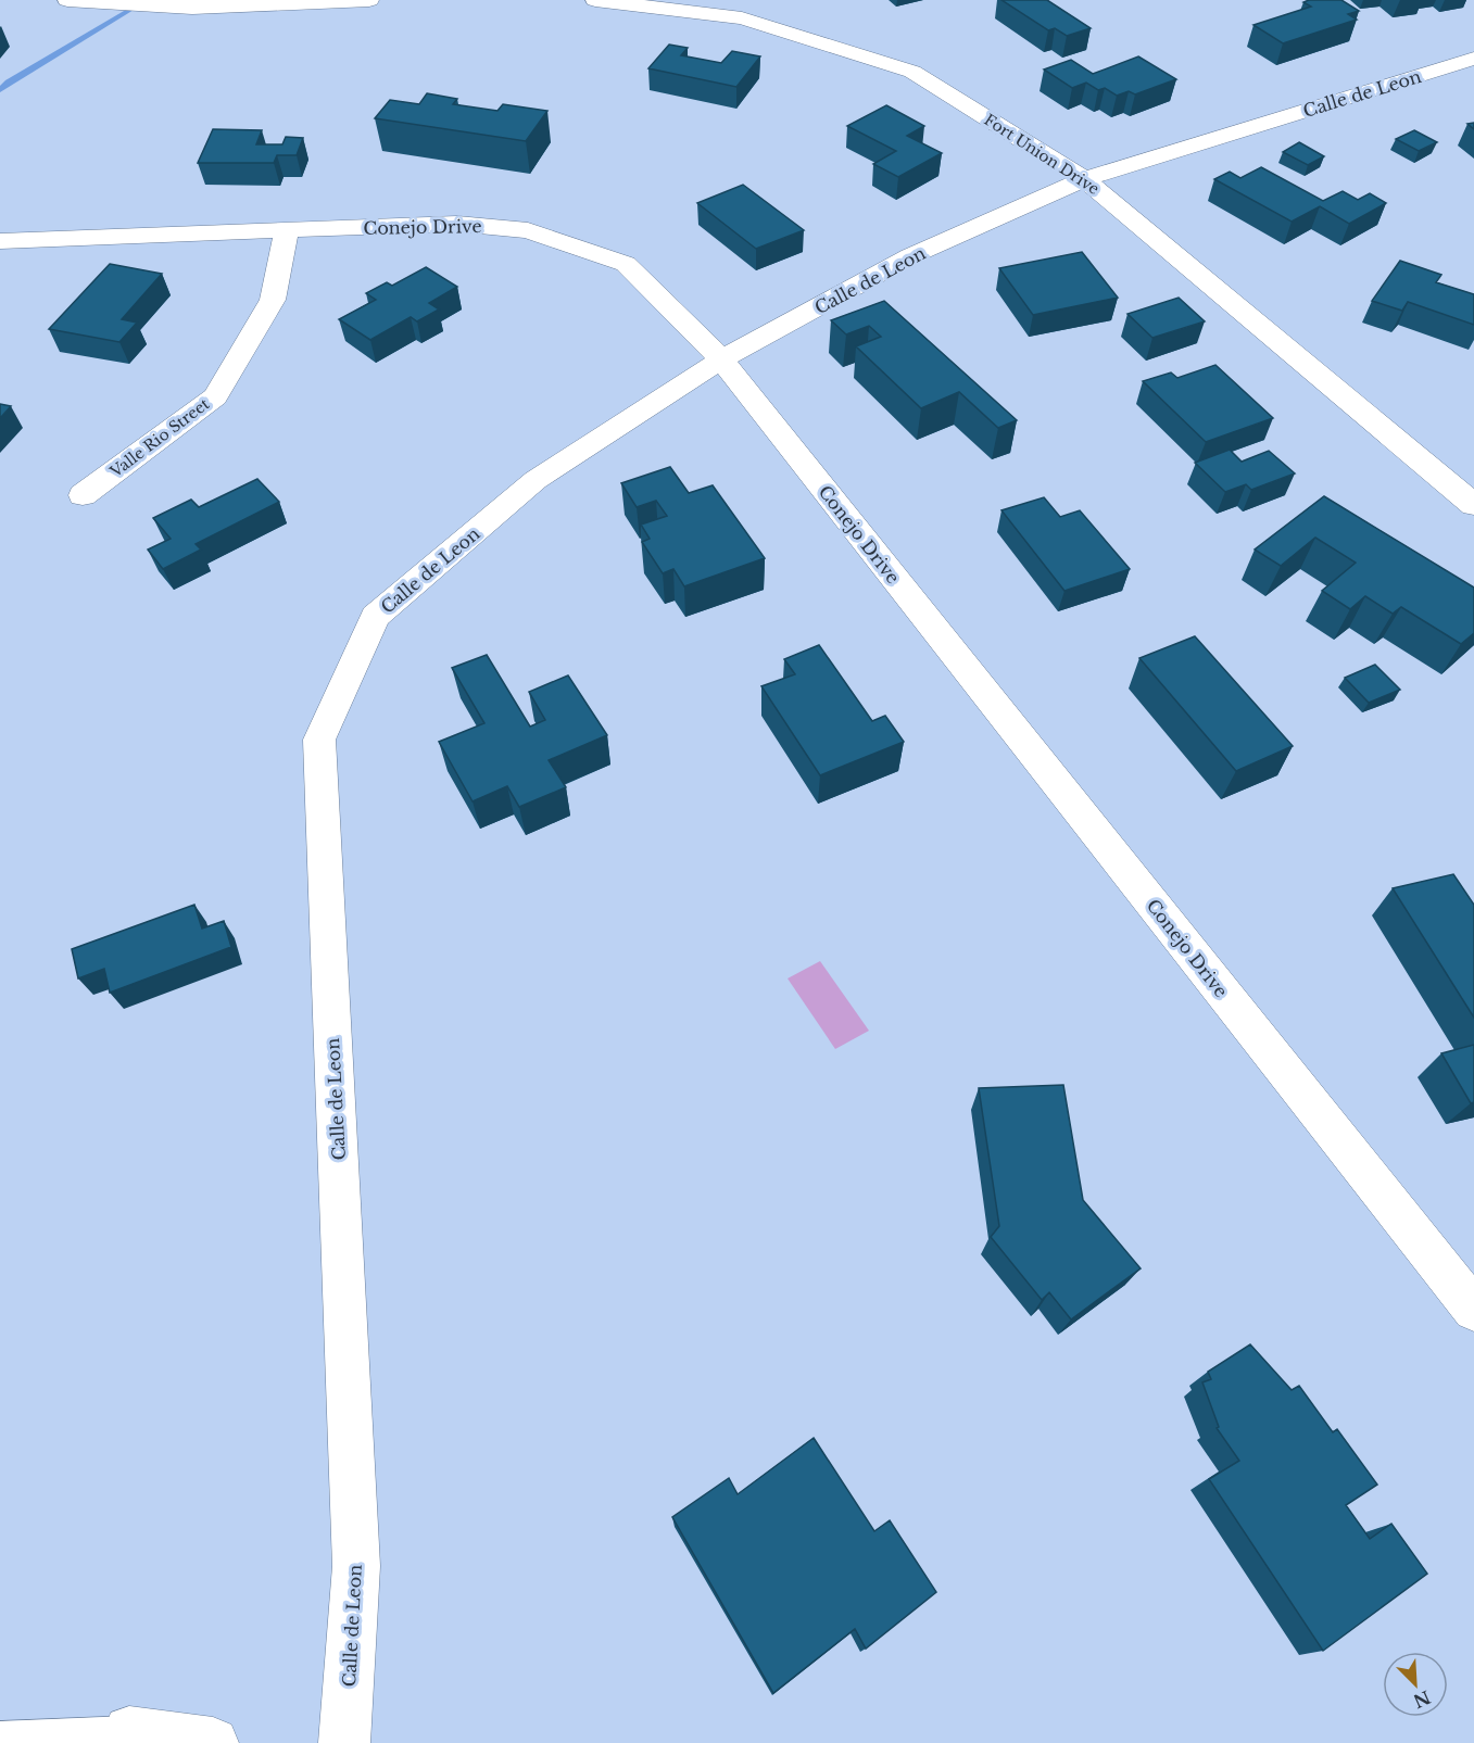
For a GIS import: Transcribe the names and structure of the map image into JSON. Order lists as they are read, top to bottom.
{
  "streets": {
    "street": [
      "Calle de Leon",
      "Fort Union Drive",
      "Conejo Drive",
      "Valle Rio Street"
    ]
  },
  "crossings": [
    ["Calle de Leon", "Fort Union Drive"],
    ["Calle de Leon", "Conejo Drive"],
    ["Conejo Drive", "Valle Rio Street"]
  ],
  "north": "bottom right"
}
